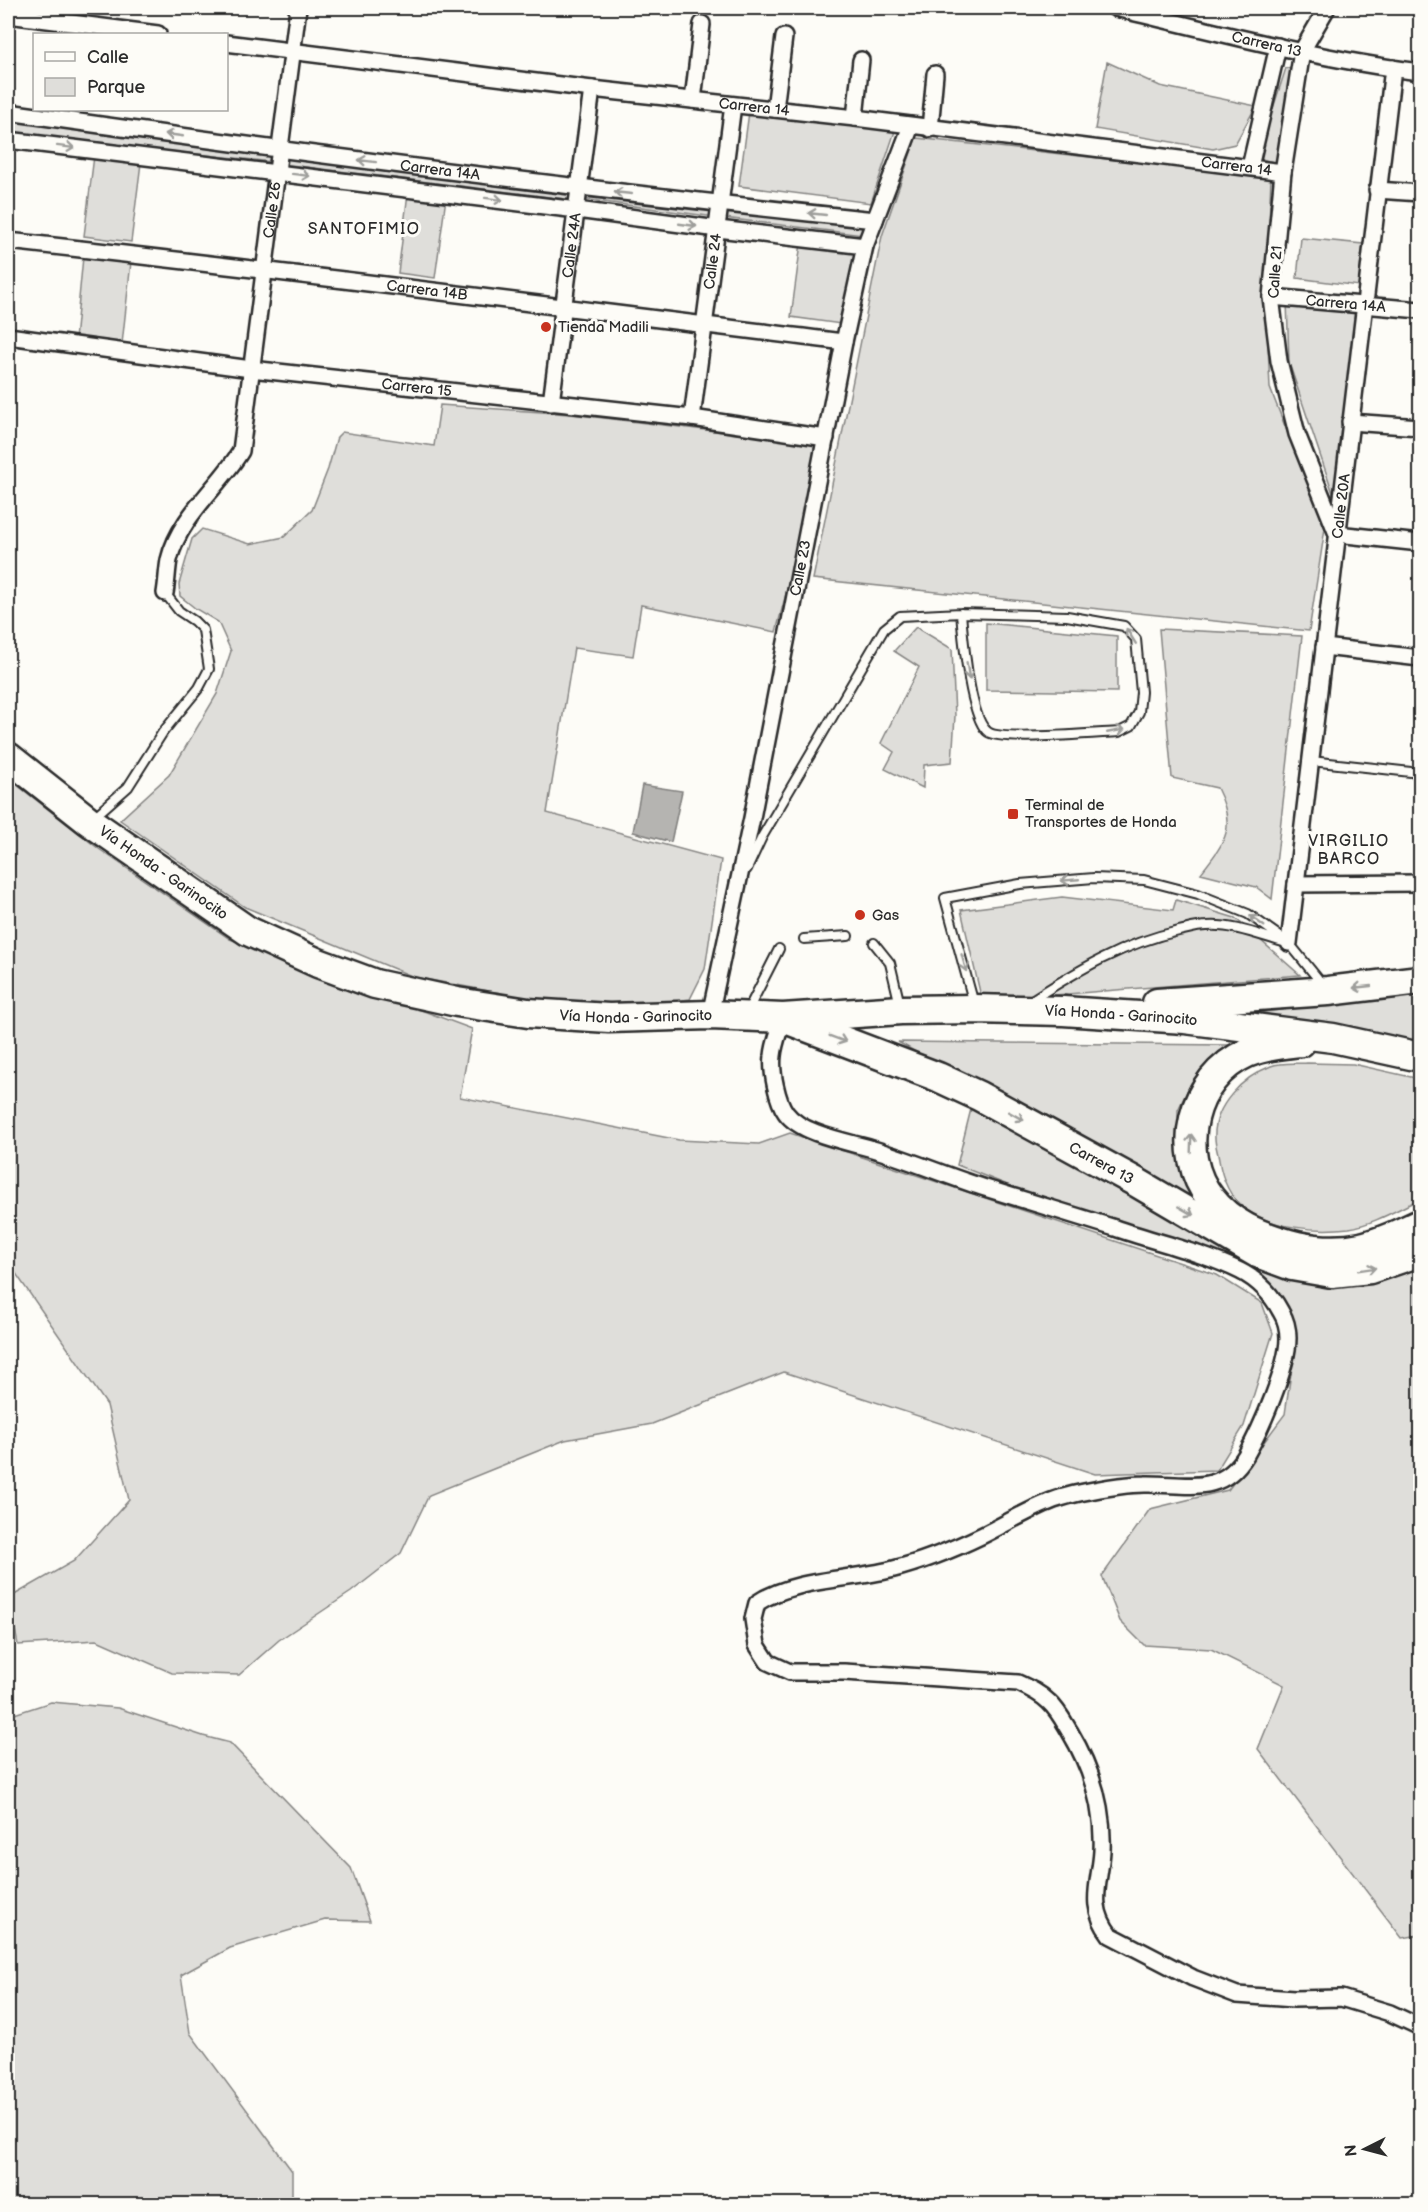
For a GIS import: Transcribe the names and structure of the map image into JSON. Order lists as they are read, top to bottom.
{
  "streets": {
    "highway": ["Carrera 13", "Vía Honda - Garinocito"],
    "street": [
      "Carrera 14",
      "Carrera 14A",
      "Calle 26",
      "Calle 24A",
      "Calle 24",
      "Calle 21",
      "Carrera 14B",
      "Carrera 15",
      "Calle 20A",
      "Calle 23"
    ]
  },
  "crossings": [
    ["Carrera 13", "Calle 21"],
    ["Carrera 13", "Calle 20A"],
    ["Carrera 13", "Vía Honda - Garinocito"],
    ["Carrera 14", "Calle 26"],
    ["Carrera 14", "Calle 24A"],
    ["Carrera 14", "Calle 24"],
    ["Carrera 14", "Calle 21"],
    ["Carrera 14", "Calle 23"],
    ["Carrera 14A", "Calle 26"],
    ["Carrera 14A", "Calle 24A"],
    ["Carrera 14A", "Calle 24"],
    ["Carrera 14A", "Calle 21"],
    ["Carrera 14A", "Calle 20A"],
    ["Carrera 14A", "Calle 23"],
    ["Calle 26", "Carrera 14B"],
    ["Calle 26", "Carrera 15"],
    ["Calle 24A", "Carrera 14B"],
    ["Calle 24A", "Carrera 15"],
    ["Calle 24", "Carrera 14B"],
    ["Calle 24", "Carrera 15"],
    ["Calle 21", "Calle 20A"],
    ["Carrera 14B", "Calle 23"],
    ["Carrera 15", "Calle 23"],
    ["Calle 23", "Vía Honda - Garinocito"]
  ],
  "one_way": ["Carrera 13"],
  "districts": ["SANTOFIMIO", "VIRGILIO BARCO"],
  "places": {
    "other": ["Tienda Madili", "Gas"],
    "transit": ["Terminal de Transportes de Honda"]
  },
  "legend": ["Calle", "Parque"],
  "north": "left"
}
